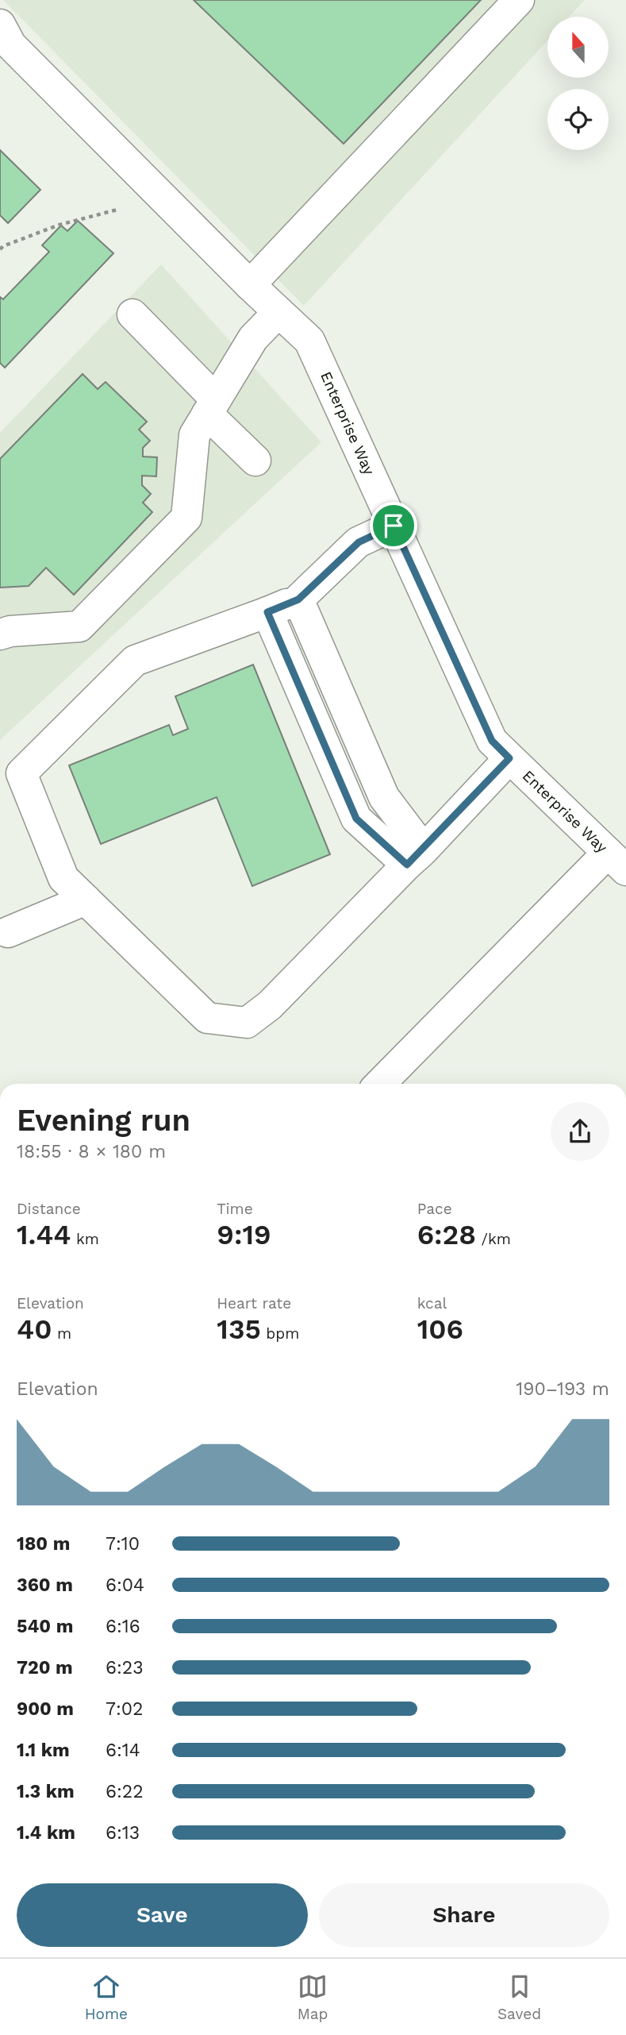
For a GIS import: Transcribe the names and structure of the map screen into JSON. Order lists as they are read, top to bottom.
{
  "streets": {
    "street": ["Enterprise Way"]
  },
  "north": "top",
  "page": {
    "heading": ["Evening run", "18:55 · 8 × 180 m"],
    "stats": [
      ["Distance", "1.44 km"],
      ["Time", "9:19"],
      ["Pace", "6:28 /km"],
      ["Elevation", "40 m"],
      ["Heart rate", "135 bpm"],
      ["kcal", "106"]
    ],
    "chart": ["Elevation", "190–193 m"],
    "list": [
      {
        "name": "180 m",
        "note": "7:10"
      },
      {
        "name": "360 m",
        "note": "6:04"
      },
      {
        "name": "540 m",
        "note": "6:16"
      },
      {
        "name": "720 m",
        "note": "6:23"
      },
      {
        "name": "900 m",
        "note": "7:02"
      },
      {
        "name": "1.1 km",
        "note": "6:14"
      },
      {
        "name": "1.3 km",
        "note": "6:22"
      },
      {
        "name": "1.4 km",
        "note": "6:13"
      }
    ],
    "buttons": ["Save", "Share"],
    "tabs": ["Home", "Map", "Saved"]
  }
}
